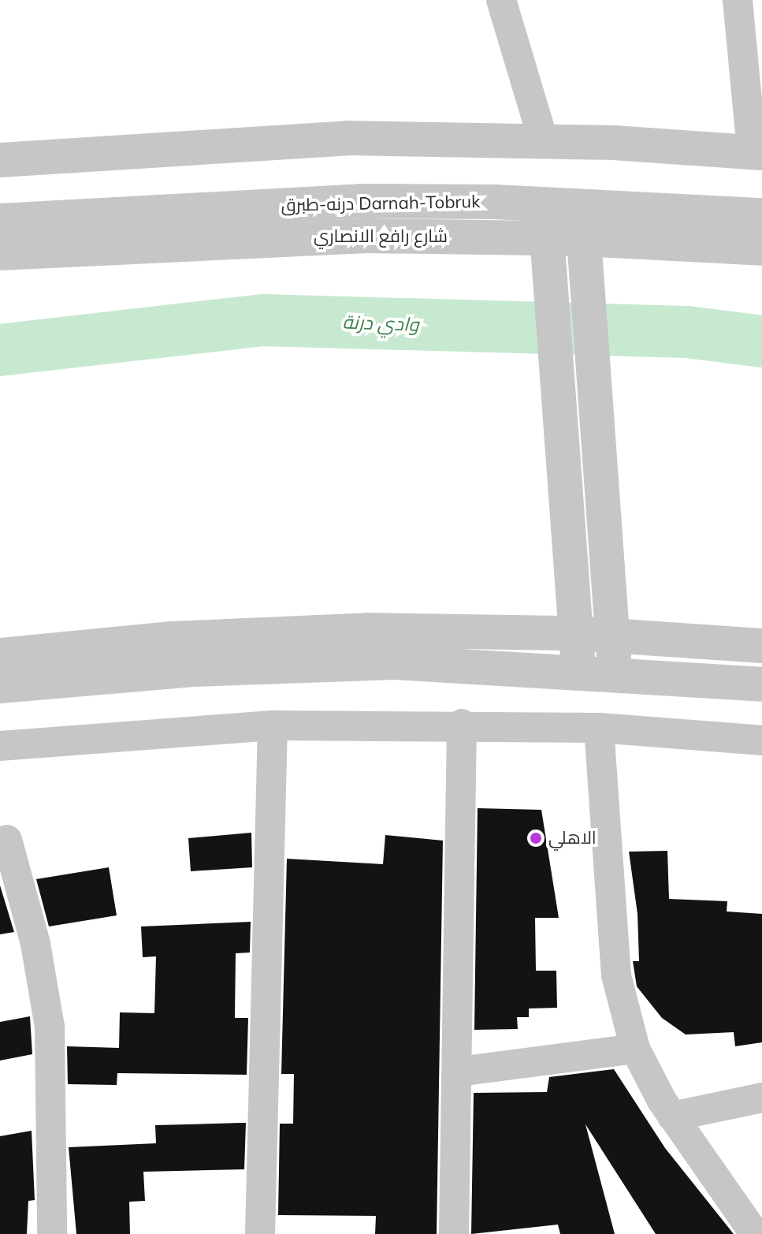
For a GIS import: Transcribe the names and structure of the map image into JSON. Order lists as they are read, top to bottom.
{
  "streets": {
    "street": ["درنه-طبرق Darnah-Tobruk", "شارع رافع الانصاري"]
  },
  "crossings": [
    ["درنه-طبرق Darnah-Tobruk", "شارع رافع الانصاري"]
  ],
  "water": ["وادي درنة"],
  "places": ["الاهلي"]
}
